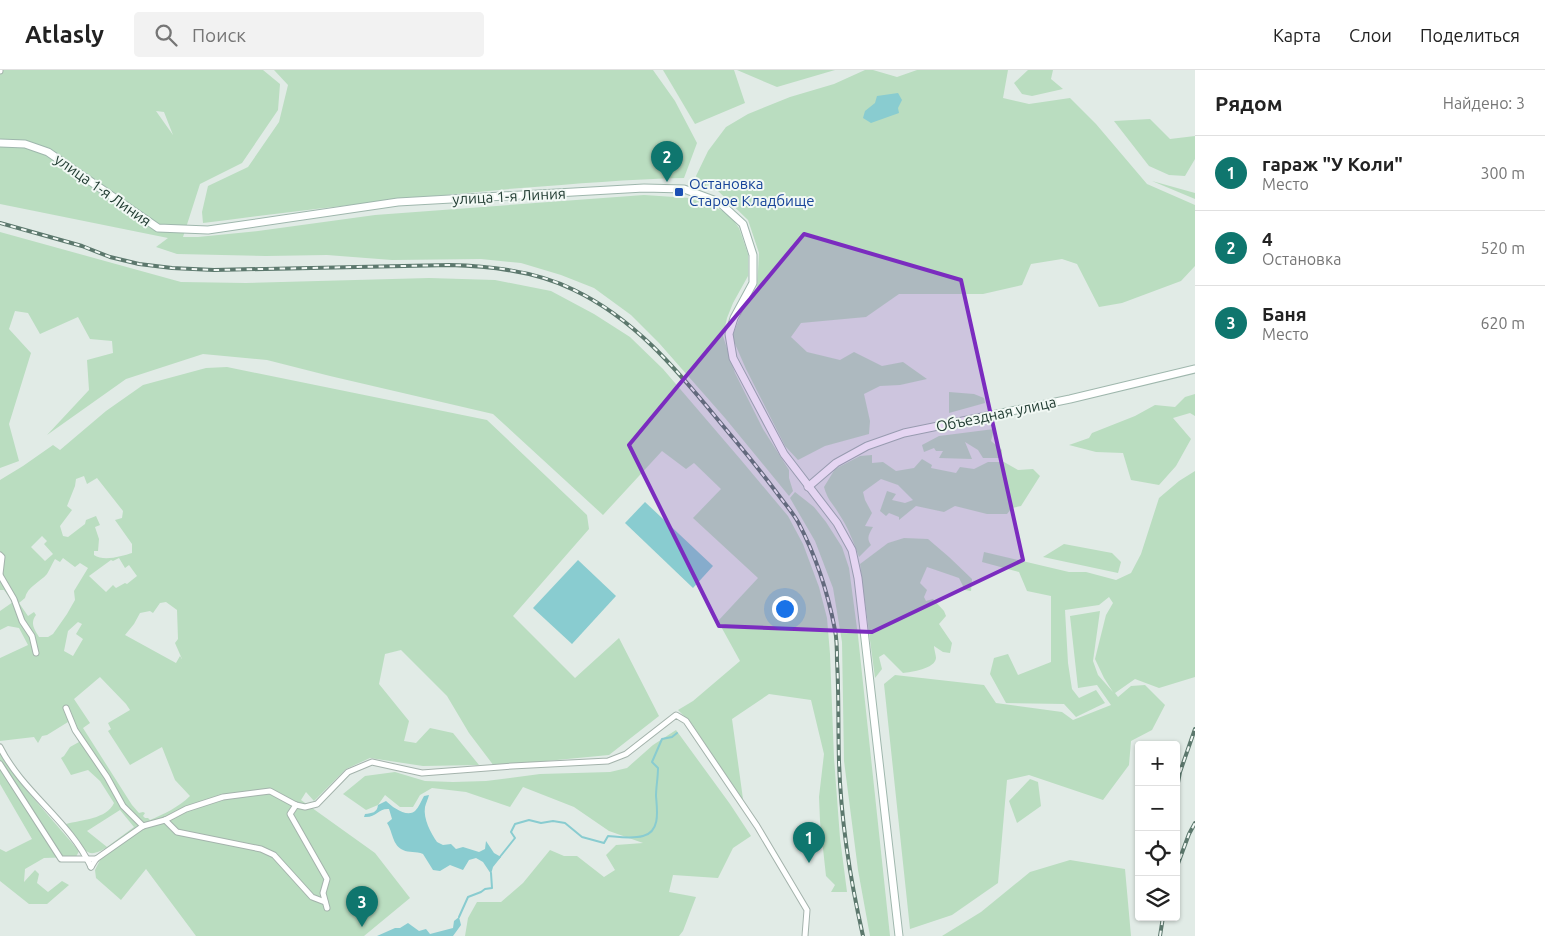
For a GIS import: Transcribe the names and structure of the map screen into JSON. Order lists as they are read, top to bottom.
{
  "streets": {
    "street": ["улица 1-я Линия", "Объездная улица"]
  },
  "crossings": [
    ["улица 1-я Линия", "Объездная улица"]
  ],
  "places": {
    "transit": ["Остановка Старое Кладбище"]
  },
  "page": {
    "header": "Atlasly",
    "search": "Поиск",
    "nav": ["Карта", "Слои", "Поделиться"],
    "heading": ["Рядом", "Найдено: 3"],
    "list": [
      {
        "mark": "1",
        "name": "гараж \"У Коли\"",
        "note": "Место",
        "value": "300 m"
      },
      {
        "mark": "2",
        "name": "4",
        "note": "Остановка",
        "value": "520 m"
      },
      {
        "mark": "3",
        "name": "Баня",
        "note": "Место",
        "value": "620 m"
      }
    ],
    "pins": ["2", "1", "3"],
    "map_buttons": ["+", "−"]
  }
}
